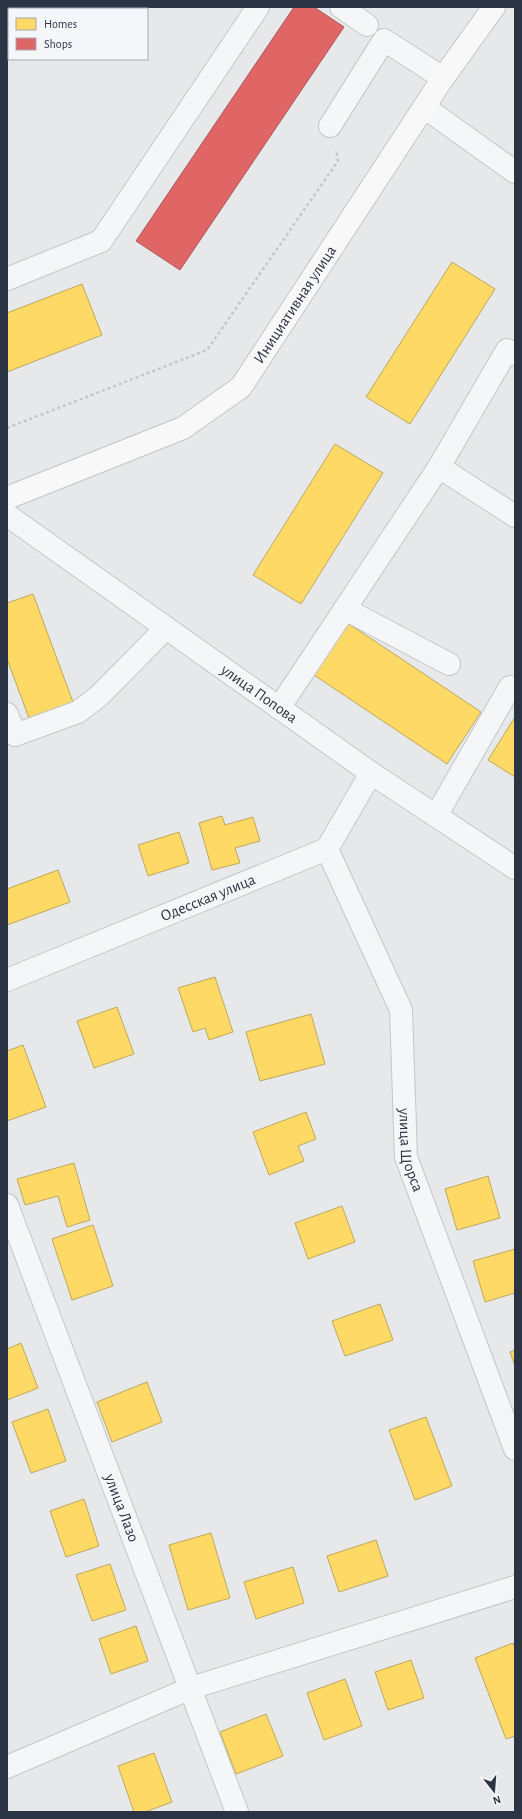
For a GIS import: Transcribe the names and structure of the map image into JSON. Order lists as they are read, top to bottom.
{
  "streets": {
    "main road": ["Инициативная улица"],
    "street": [
      "улица Попова",
      "Одесская улица",
      "улица Щорса",
      "улица Лазо"
    ]
  },
  "crossings": [
    ["Одесская улица", "улица Щорса"]
  ],
  "legend": ["Homes", "Shops"],
  "north": "bottom"
}
